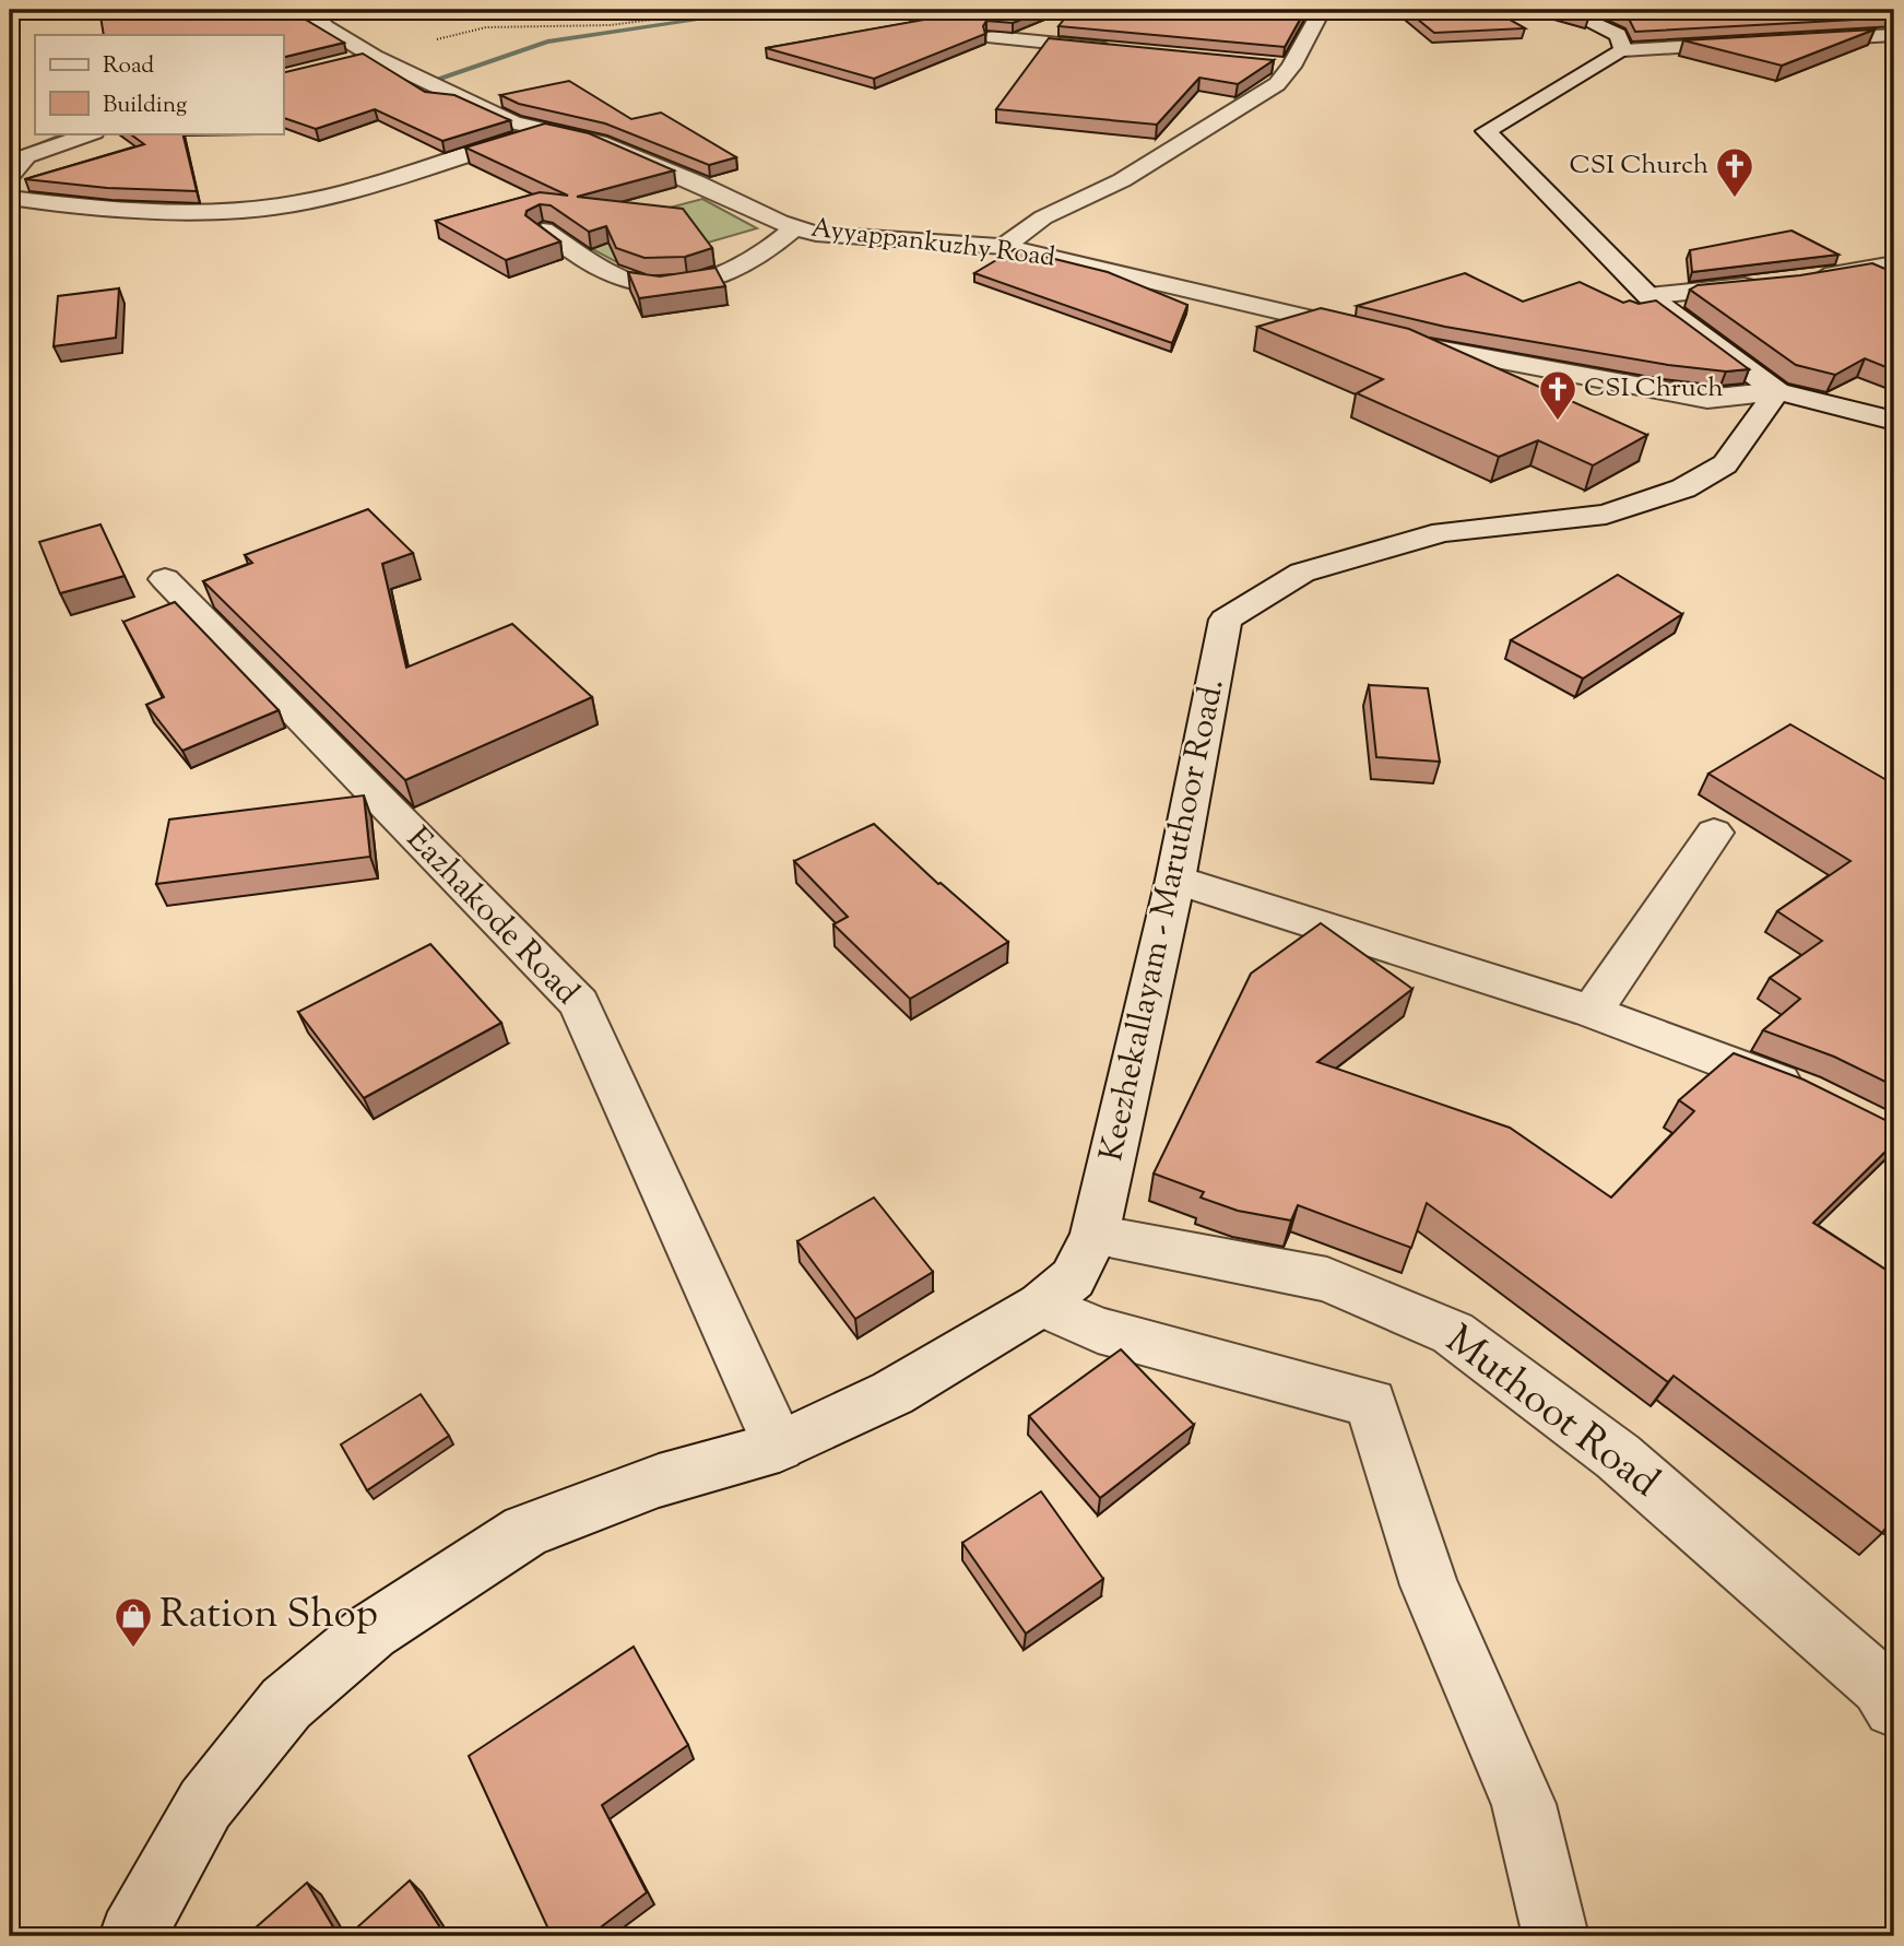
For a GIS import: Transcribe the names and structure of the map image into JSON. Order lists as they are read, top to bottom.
{
  "streets": {
    "street": [
      "Ayyappankuzhy Road",
      "Eazhakode Road",
      "Keezhekallayam - Maruthoor Road.",
      "Muthoot Road"
    ]
  },
  "crossings": [
    ["Ayyappankuzhy Road", "Keezhekallayam - Maruthoor Road."],
    ["Eazhakode Road", "Keezhekallayam - Maruthoor Road."],
    ["Keezhekallayam - Maruthoor Road.", "Muthoot Road"]
  ],
  "places": {
    "church": ["CSI Church", "CSI Chruch"],
    "shop": ["Ration Shop"]
  },
  "legend": ["Road", "Building"]
}
